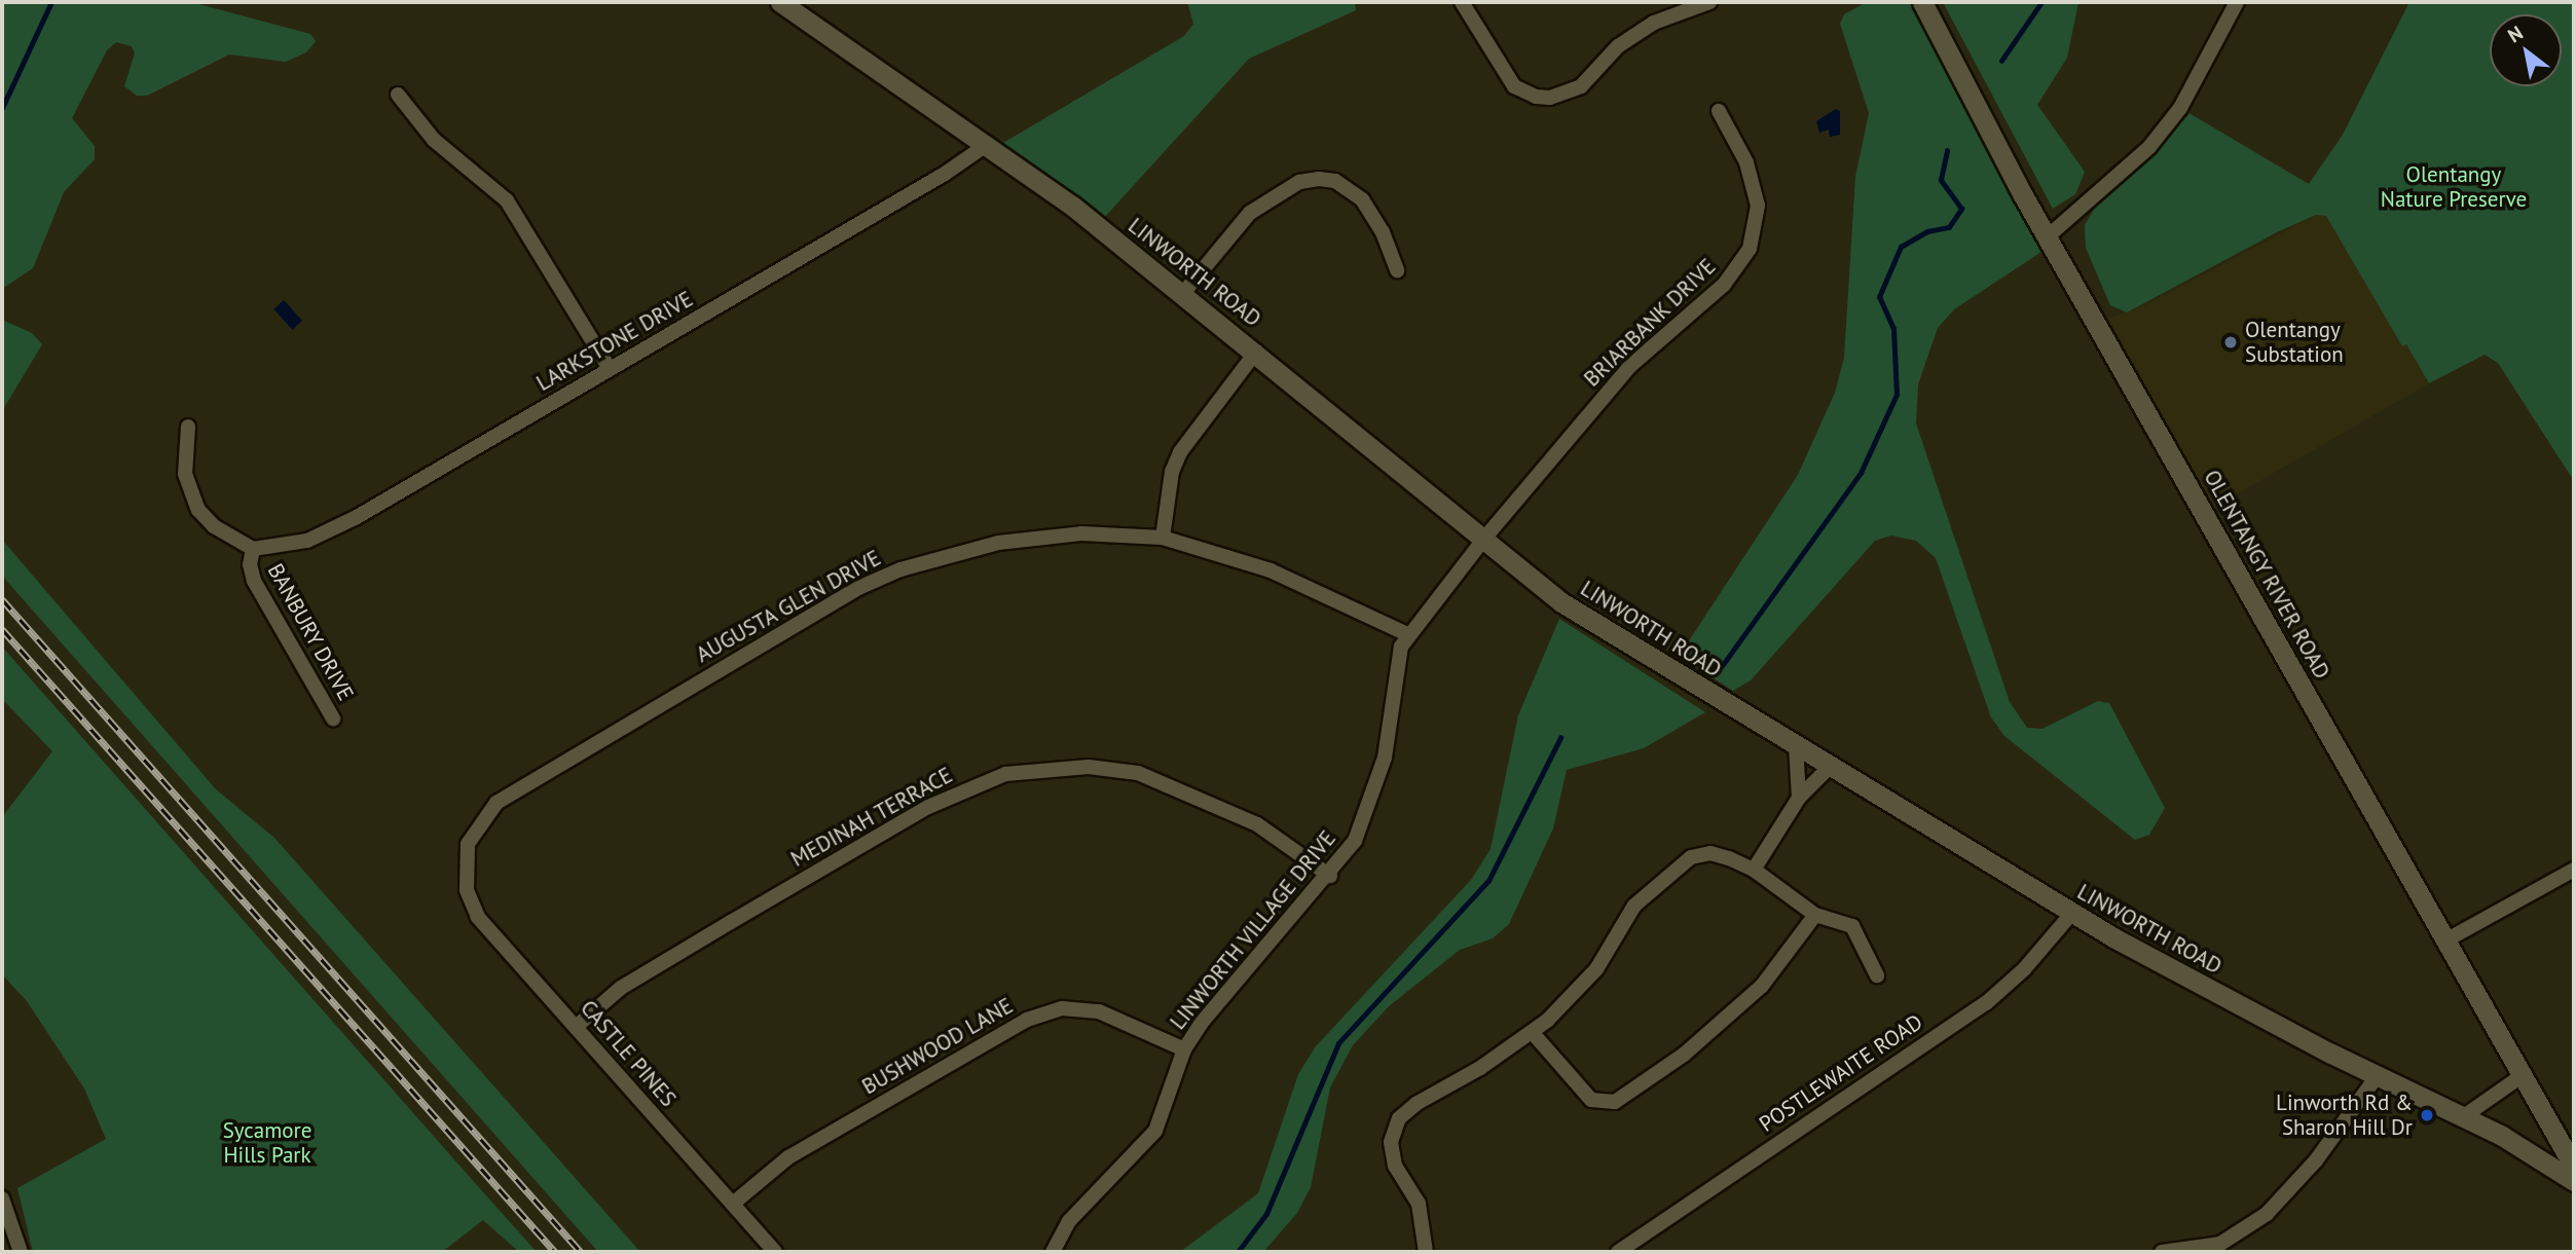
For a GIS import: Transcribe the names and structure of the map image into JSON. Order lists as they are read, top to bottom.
{
  "streets": {
    "main road": ["LINWORTH ROAD", "OLENTANGY RIVER ROAD"],
    "street": [
      "BRIARBANK DRIVE",
      "LARKSTONE DRIVE",
      "AUGUSTA GLEN DRIVE",
      "BANBURY DRIVE",
      "MEDINAH TERRACE",
      "LINWORTH VILLAGE DRIVE",
      "BUSHWOOD LANE",
      "CASTLE PINES",
      "POSTLEWAITE ROAD"
    ]
  },
  "crossings": [
    ["LINWORTH ROAD", "BRIARBANK DRIVE"],
    ["LINWORTH ROAD", "LARKSTONE DRIVE"],
    ["LINWORTH ROAD", "LINWORTH VILLAGE DRIVE"],
    ["LINWORTH ROAD", "POSTLEWAITE ROAD"],
    ["BRIARBANK DRIVE", "LINWORTH VILLAGE DRIVE"],
    ["LARKSTONE DRIVE", "BANBURY DRIVE"],
    ["AUGUSTA GLEN DRIVE", "LINWORTH VILLAGE DRIVE"],
    ["AUGUSTA GLEN DRIVE", "CASTLE PINES"],
    ["MEDINAH TERRACE", "LINWORTH VILLAGE DRIVE"],
    ["MEDINAH TERRACE", "CASTLE PINES"],
    ["LINWORTH VILLAGE DRIVE", "BUSHWOOD LANE"],
    ["BUSHWOOD LANE", "CASTLE PINES"]
  ],
  "parks": ["Olentangy Nature Preserve", "Sycamore Hills Park"],
  "places": ["Olentangy Substation", "Linworth Rd & Sharon Hill Dr"],
  "north": "top left"
}
